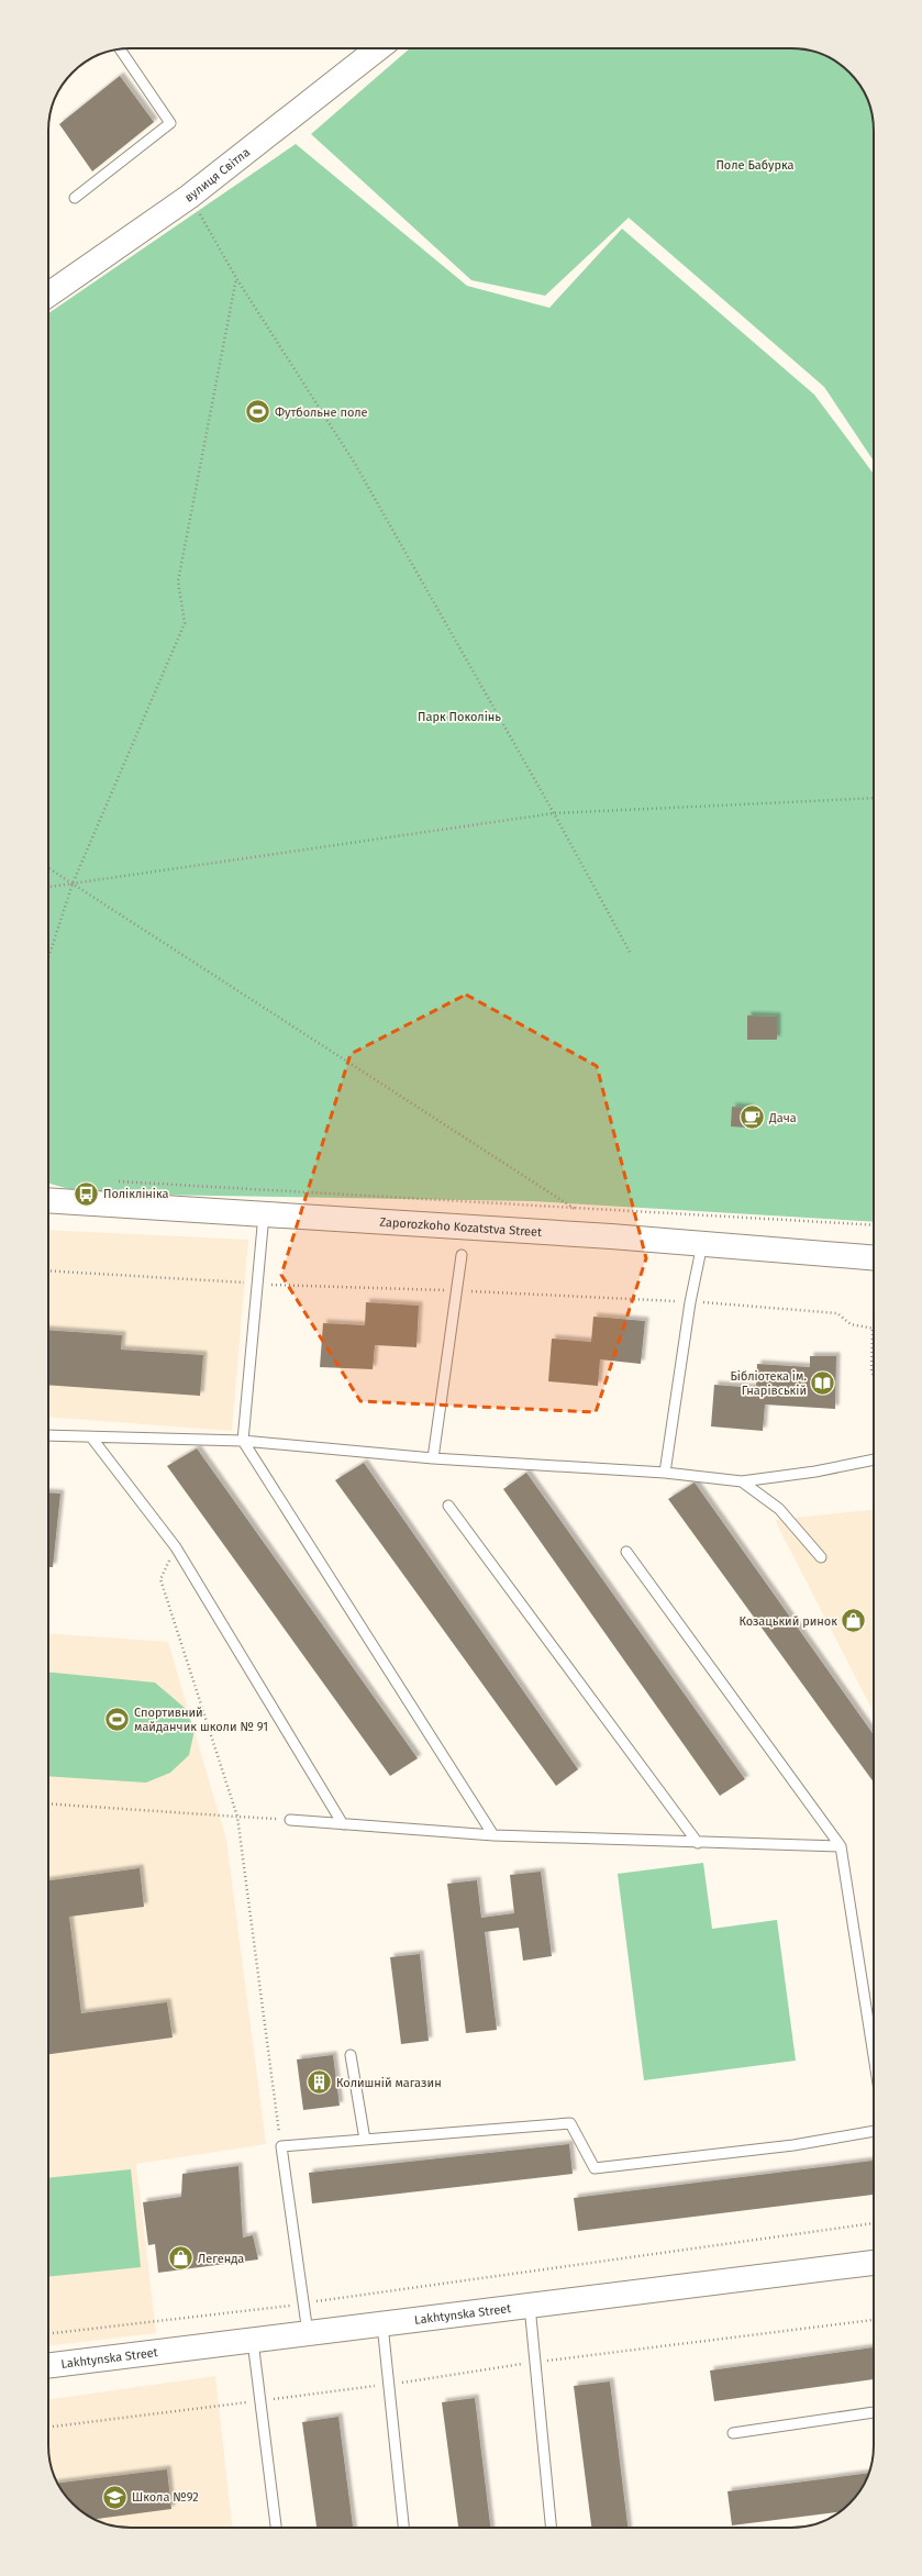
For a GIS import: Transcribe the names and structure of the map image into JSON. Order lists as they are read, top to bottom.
{
  "streets": {
    "street": ["вулиця Світла", "Zaporozkoho Kozatstva Street", "Lakhtynska Street"]
  },
  "parks": ["Поле Бабурка", "Парк Поколінь"],
  "places": {
    "sports": ["Футбольне поле", "Спортивний майданчик школи № 91"],
    "cafe": ["Дача"],
    "bus stop": ["Поліклініка"],
    "library": ["Бібліотека ім. Гнарівській"],
    "shop": ["Козацький ринок", "Легенда"],
    "building": ["Колишній магазин"],
    "school or university": ["Школа №92"]
  }
}
